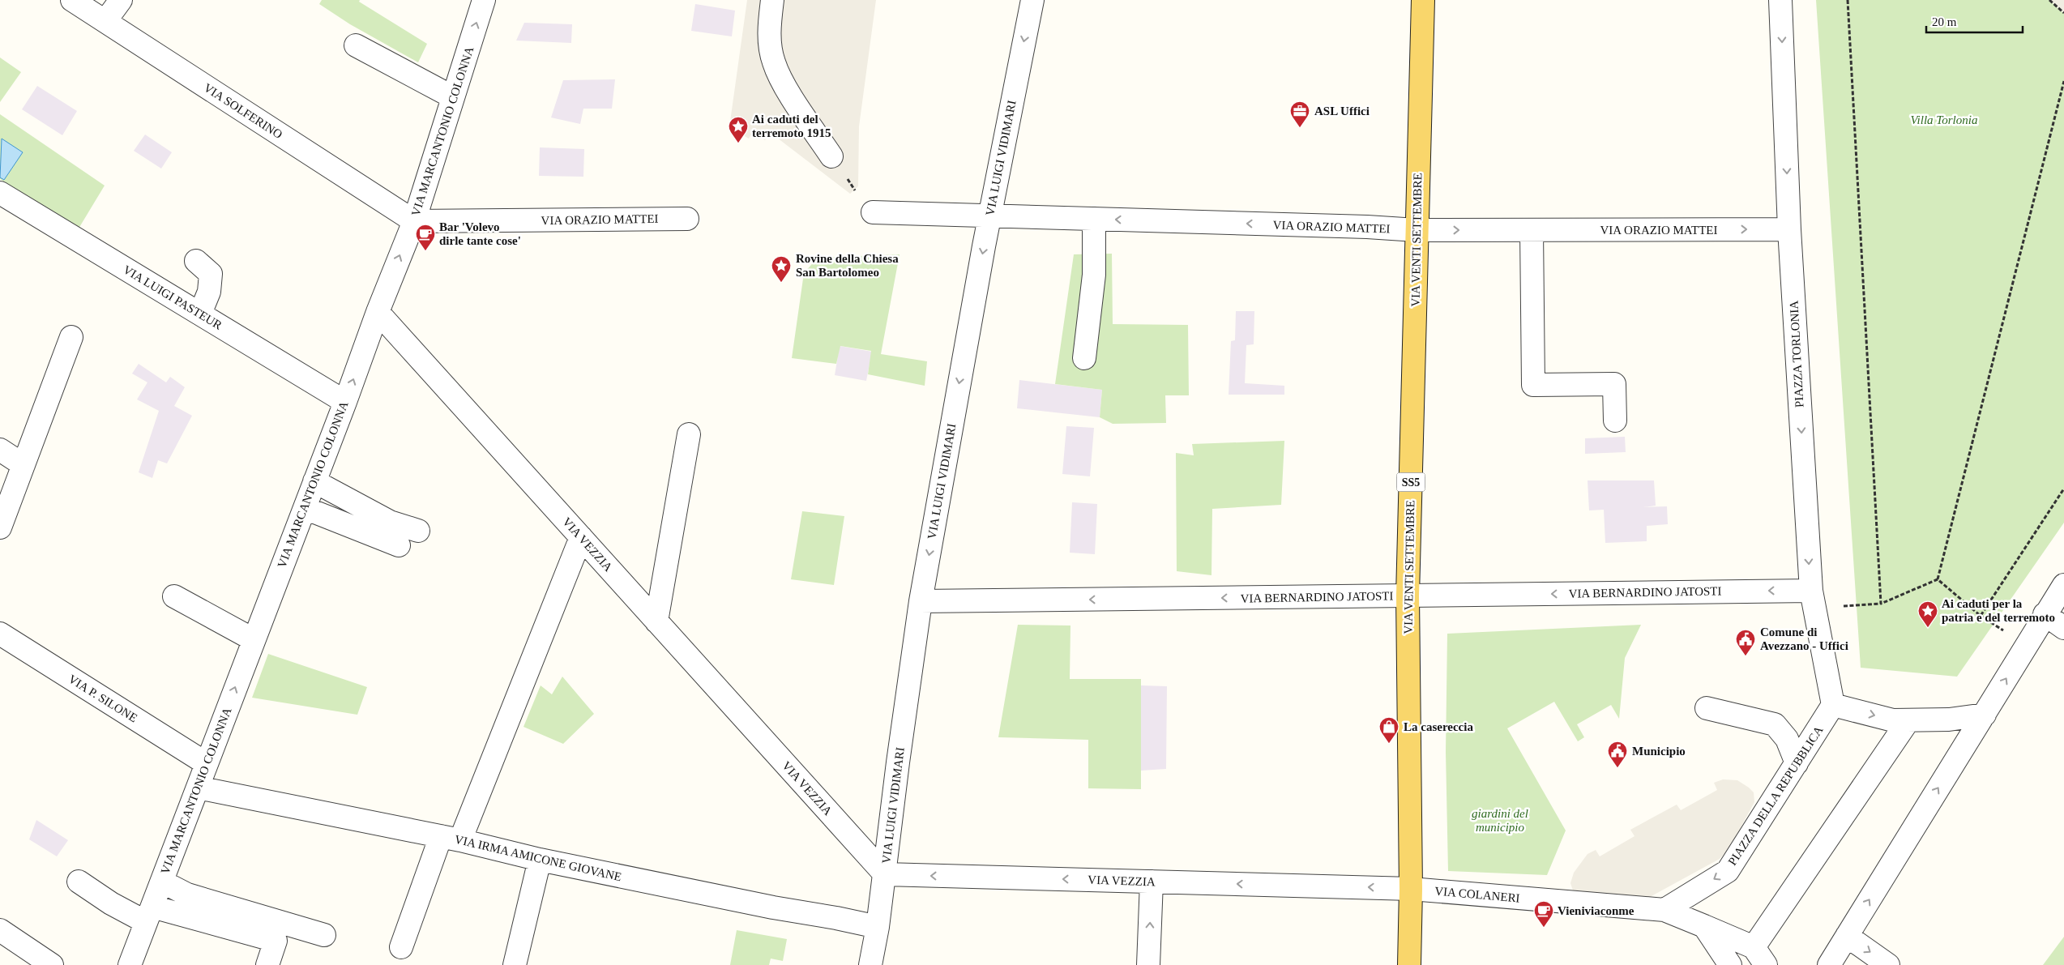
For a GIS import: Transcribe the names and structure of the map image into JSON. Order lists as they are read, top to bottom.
{
  "streets": {
    "main road": ["VIA VENTI SETTEMBRE", "SS5"],
    "street": [
      "VIA SOLFERINO",
      "VIA MARCANTONIO COLONNA",
      "VIA LUIGI VIDIMARI",
      "VIA ORAZIO MATTEI",
      "VIA LUIGI PASTEUR",
      "PIAZZA TORLONIA",
      "VIA VEZZIA",
      "VIA BERNARDINO JATOSTI",
      "VIA P. SILONE",
      "PIAZZA DELLA REPUBBLICA",
      "VIA IRMA AMICONE GIOVANE",
      "VIA COLANERI"
    ]
  },
  "crossings": [
    ["VIA SOLFERINO", "VIA MARCANTONIO COLONNA"],
    ["VIA SOLFERINO", "VIA ORAZIO MATTEI"],
    ["VIA MARCANTONIO COLONNA", "VIA ORAZIO MATTEI"],
    ["VIA MARCANTONIO COLONNA", "VIA LUIGI PASTEUR"],
    ["VIA MARCANTONIO COLONNA", "VIA VEZZIA"],
    ["VIA MARCANTONIO COLONNA", "VIA P. SILONE"],
    ["VIA MARCANTONIO COLONNA", "VIA IRMA AMICONE GIOVANE"],
    ["VIA LUIGI VIDIMARI", "VIA ORAZIO MATTEI"],
    ["VIA LUIGI VIDIMARI", "VIA VEZZIA"],
    ["VIA LUIGI VIDIMARI", "VIA BERNARDINO JATOSTI"],
    ["VIA LUIGI VIDIMARI", "VIA IRMA AMICONE GIOVANE"],
    ["VIA ORAZIO MATTEI", "VIA VENTI SETTEMBRE"],
    ["VIA ORAZIO MATTEI", "PIAZZA TORLONIA"],
    ["VIA VENTI SETTEMBRE", "VIA VEZZIA"],
    ["VIA VENTI SETTEMBRE", "VIA BERNARDINO JATOSTI"],
    ["VIA VENTI SETTEMBRE", "VIA COLANERI"],
    ["PIAZZA TORLONIA", "VIA BERNARDINO JATOSTI"],
    ["PIAZZA TORLONIA", "PIAZZA DELLA REPUBBLICA"],
    ["VIA VEZZIA", "VIA COLANERI"],
    ["PIAZZA DELLA REPUBBLICA", "VIA COLANERI"]
  ],
  "one_way": [
    "VIA MARCANTONIO COLONNA",
    "VIA LUIGI VIDIMARI",
    "PIAZZA TORLONIA",
    "VIA VEZZIA",
    "VIA BERNARDINO JATOSTI"
  ],
  "parks": ["Villa Torlonia", "giardini del municipio"],
  "places": {
    "office": ["ASL Uffici"],
    "place": ["Ai caduti del terremoto 1915", "Rovine della Chiesa San Bartolomeo", "Ai caduti per la patria e del terremoto"],
    "cafe": ["Bar 'Volevo dirle tante cose'", "Vieniviaconme"],
    "public building": ["Comune di Avezzano - Uffici", "Municipio"],
    "shop": ["La casereccia"]
  },
  "scale_bar": "20 m"
}
